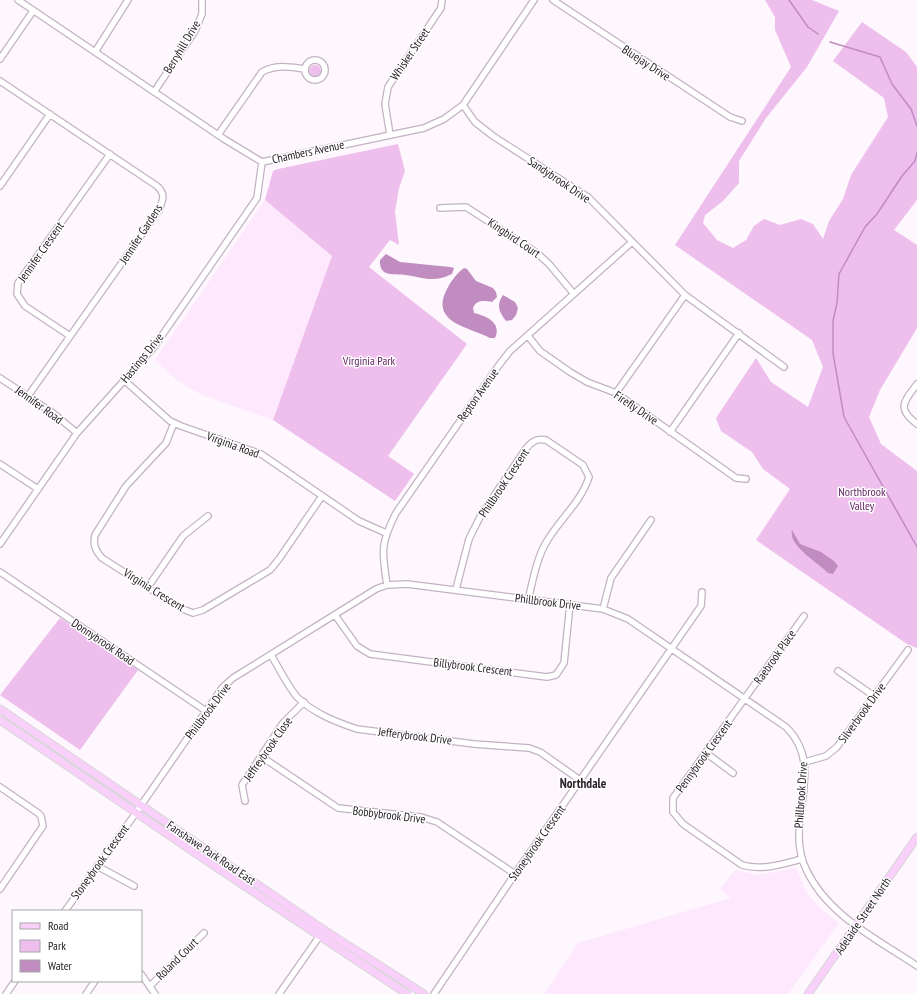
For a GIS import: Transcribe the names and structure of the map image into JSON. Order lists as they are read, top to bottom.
{
  "streets": {
    "main road": ["Fanshawe Park Road East", "Adelaide Street North"],
    "street": [
      "Berryhill Drive",
      "Whisker Street",
      "Bluejay Drive",
      "Chambers Avenue",
      "Sandybrook Drive",
      "Jennifer Gardens",
      "Kingbird Court",
      "Jennifer Crescent",
      "Hastings Drive",
      "Repton Avenue",
      "Jennifer Road",
      "Firefly Drive",
      "Virginia Road",
      "Phillbrook Crescent",
      "Virginia Crescent",
      "Phillbrook Drive",
      "Donnybrook Road",
      "Raebrook Place",
      "Billybrook Crescent",
      "Silverbrook Drive",
      "Jefferybrook Drive",
      "Jeffreybrook Close",
      "Pennybrook Crescent",
      "Bobbybrook Drive",
      "Stoneybrook Crescent",
      "Roland Court"
    ]
  },
  "crossings": [
    ["Berryhill Drive", "Chambers Avenue"],
    ["Whisker Street", "Chambers Avenue"],
    ["Chambers Avenue", "Sandybrook Drive"],
    ["Chambers Avenue", "Hastings Drive"],
    ["Sandybrook Drive", "Repton Avenue"],
    ["Jennifer Gardens", "Jennifer Crescent"],
    ["Jennifer Gardens", "Jennifer Road"],
    ["Kingbird Court", "Repton Avenue"],
    ["Hastings Drive", "Jennifer Road"],
    ["Hastings Drive", "Virginia Road"],
    ["Repton Avenue", "Firefly Drive"],
    ["Repton Avenue", "Virginia Road"],
    ["Repton Avenue", "Phillbrook Drive"],
    ["Virginia Road", "Virginia Crescent"],
    ["Phillbrook Crescent", "Phillbrook Drive"],
    ["Phillbrook Drive", "Donnybrook Road"],
    ["Phillbrook Drive", "Raebrook Place"],
    ["Phillbrook Drive", "Billybrook Crescent"],
    ["Phillbrook Drive", "Silverbrook Drive"],
    ["Phillbrook Drive", "Jefferybrook Drive"],
    ["Phillbrook Drive", "Pennybrook Crescent"],
    ["Phillbrook Drive", "Stoneybrook Crescent"],
    ["Phillbrook Drive", "Fanshawe Park Road East"],
    ["Phillbrook Drive", "Adelaide Street North"],
    ["Raebrook Place", "Pennybrook Crescent"],
    ["Jefferybrook Drive", "Jeffreybrook Close"],
    ["Jefferybrook Drive", "Stoneybrook Crescent"],
    ["Jeffreybrook Close", "Bobbybrook Drive"],
    ["Bobbybrook Drive", "Stoneybrook Crescent"],
    ["Stoneybrook Crescent", "Fanshawe Park Road East"]
  ],
  "districts": ["Northdale"],
  "parks": ["Virginia Park", "Northbrook Valley"],
  "legend": ["Road", "Park", "Water"]
}
